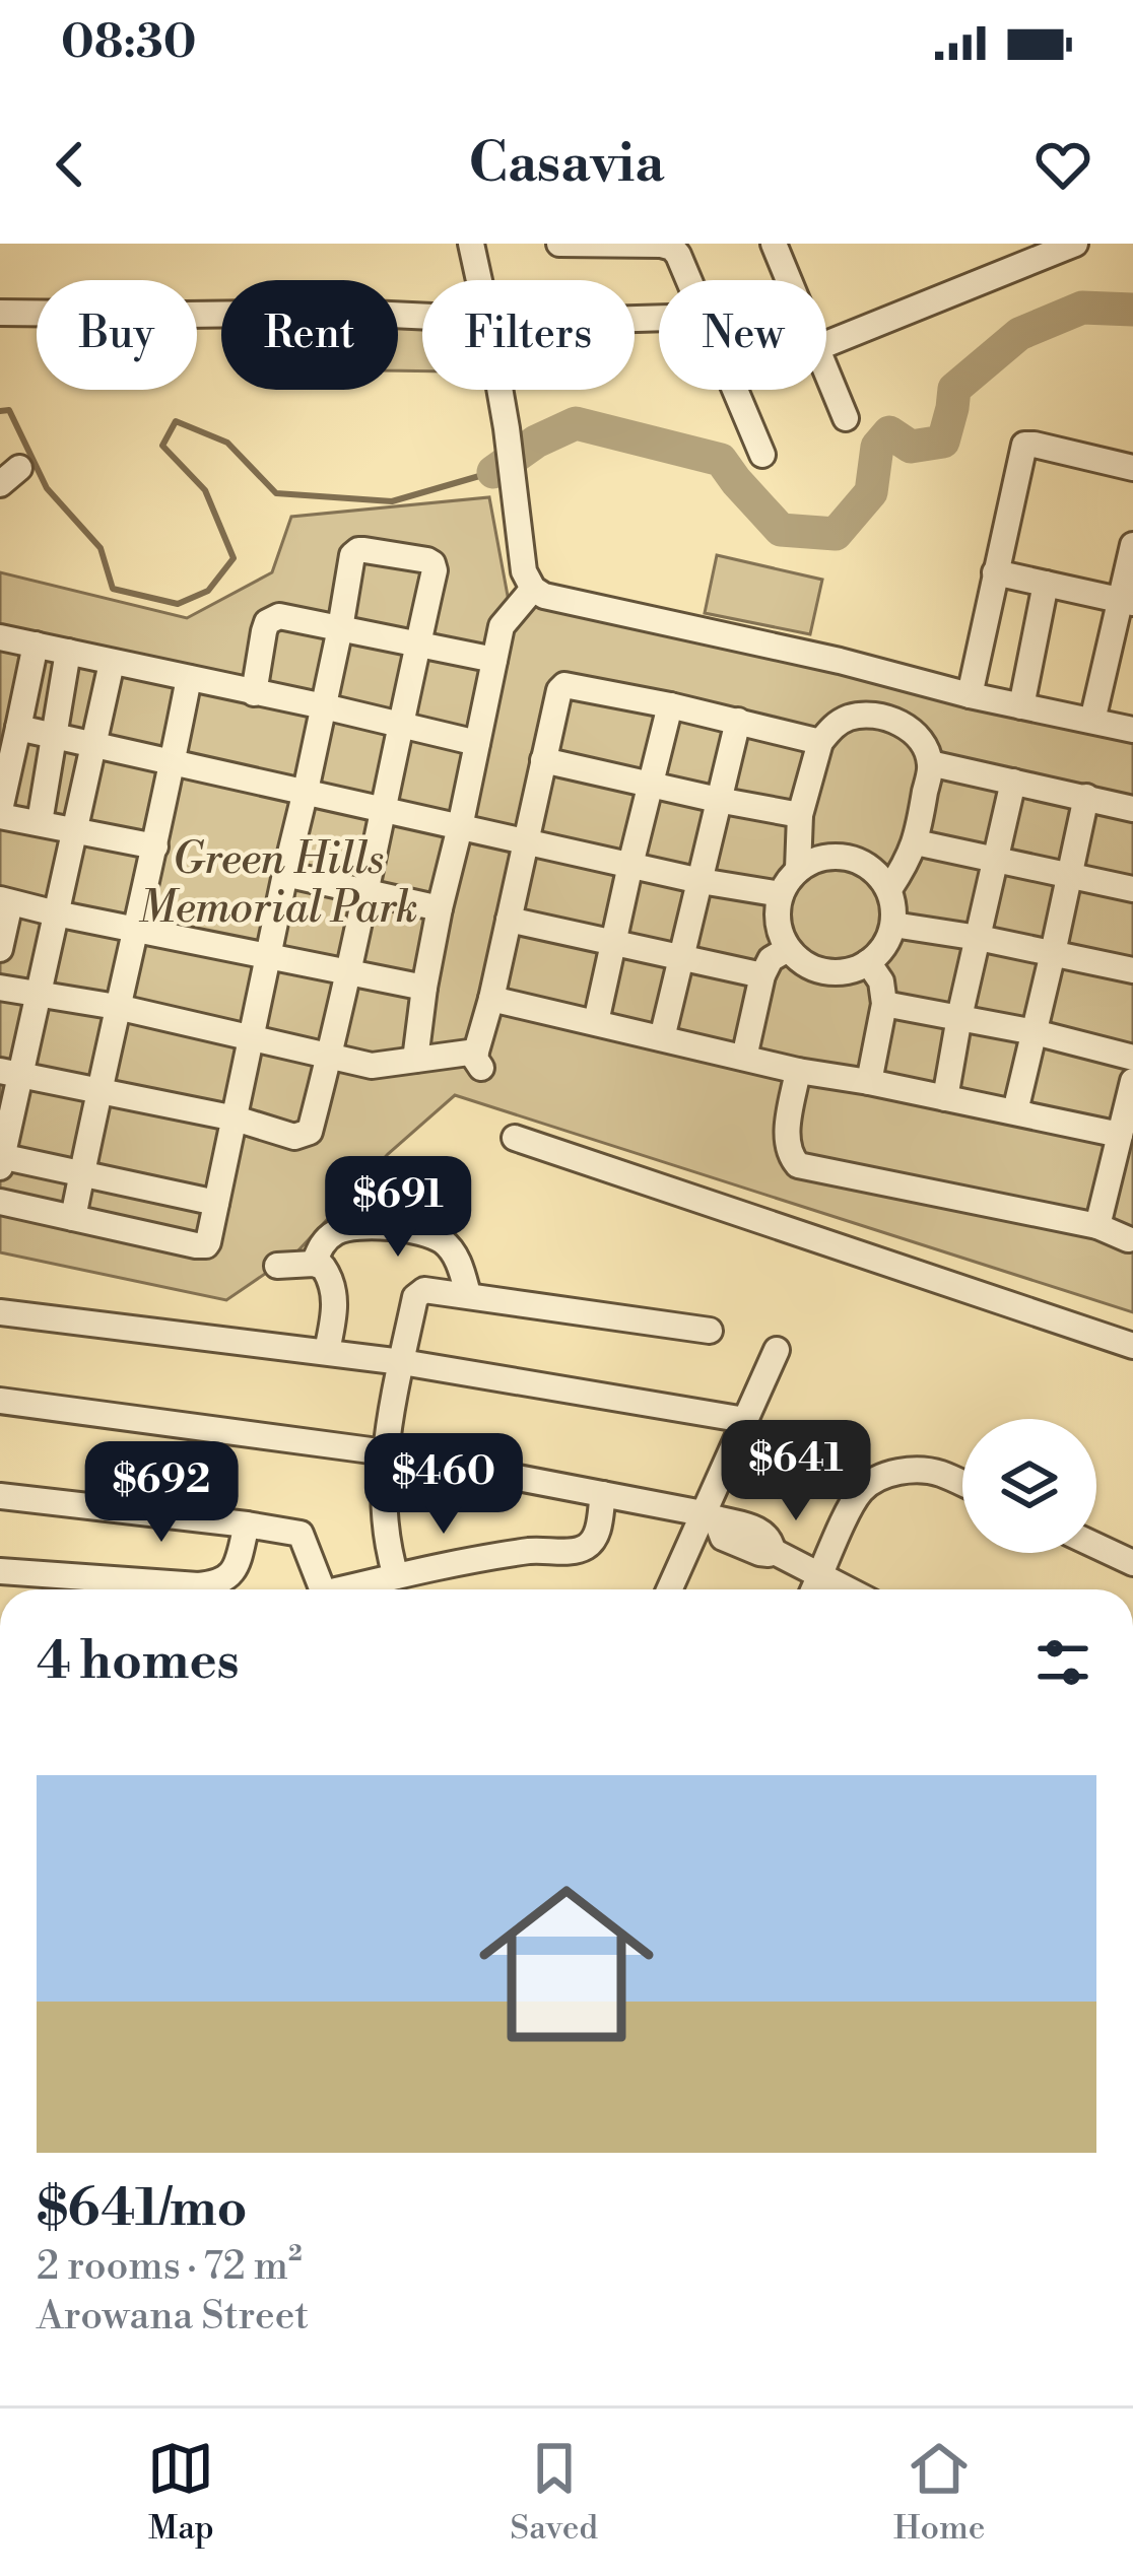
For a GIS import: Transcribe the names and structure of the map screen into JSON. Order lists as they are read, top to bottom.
{
  "parks": ["Green Hills Memorial Park"],
  "page": {
    "status": "08:30",
    "header": "Casavia",
    "chip": [
      "Buy",
      "Rent",
      "Filters",
      "New"
    ],
    "price": [
      "$691",
      "$641",
      "$460",
      "$692"
    ],
    "heading": "4 homes",
    "list": [
      {
        "name": "$641/mo",
        "note": "2 rooms · 72 m² · Arowana Street"
      }
    ],
    "tabs": ["Map", "Saved", "Home"]
  }
}
